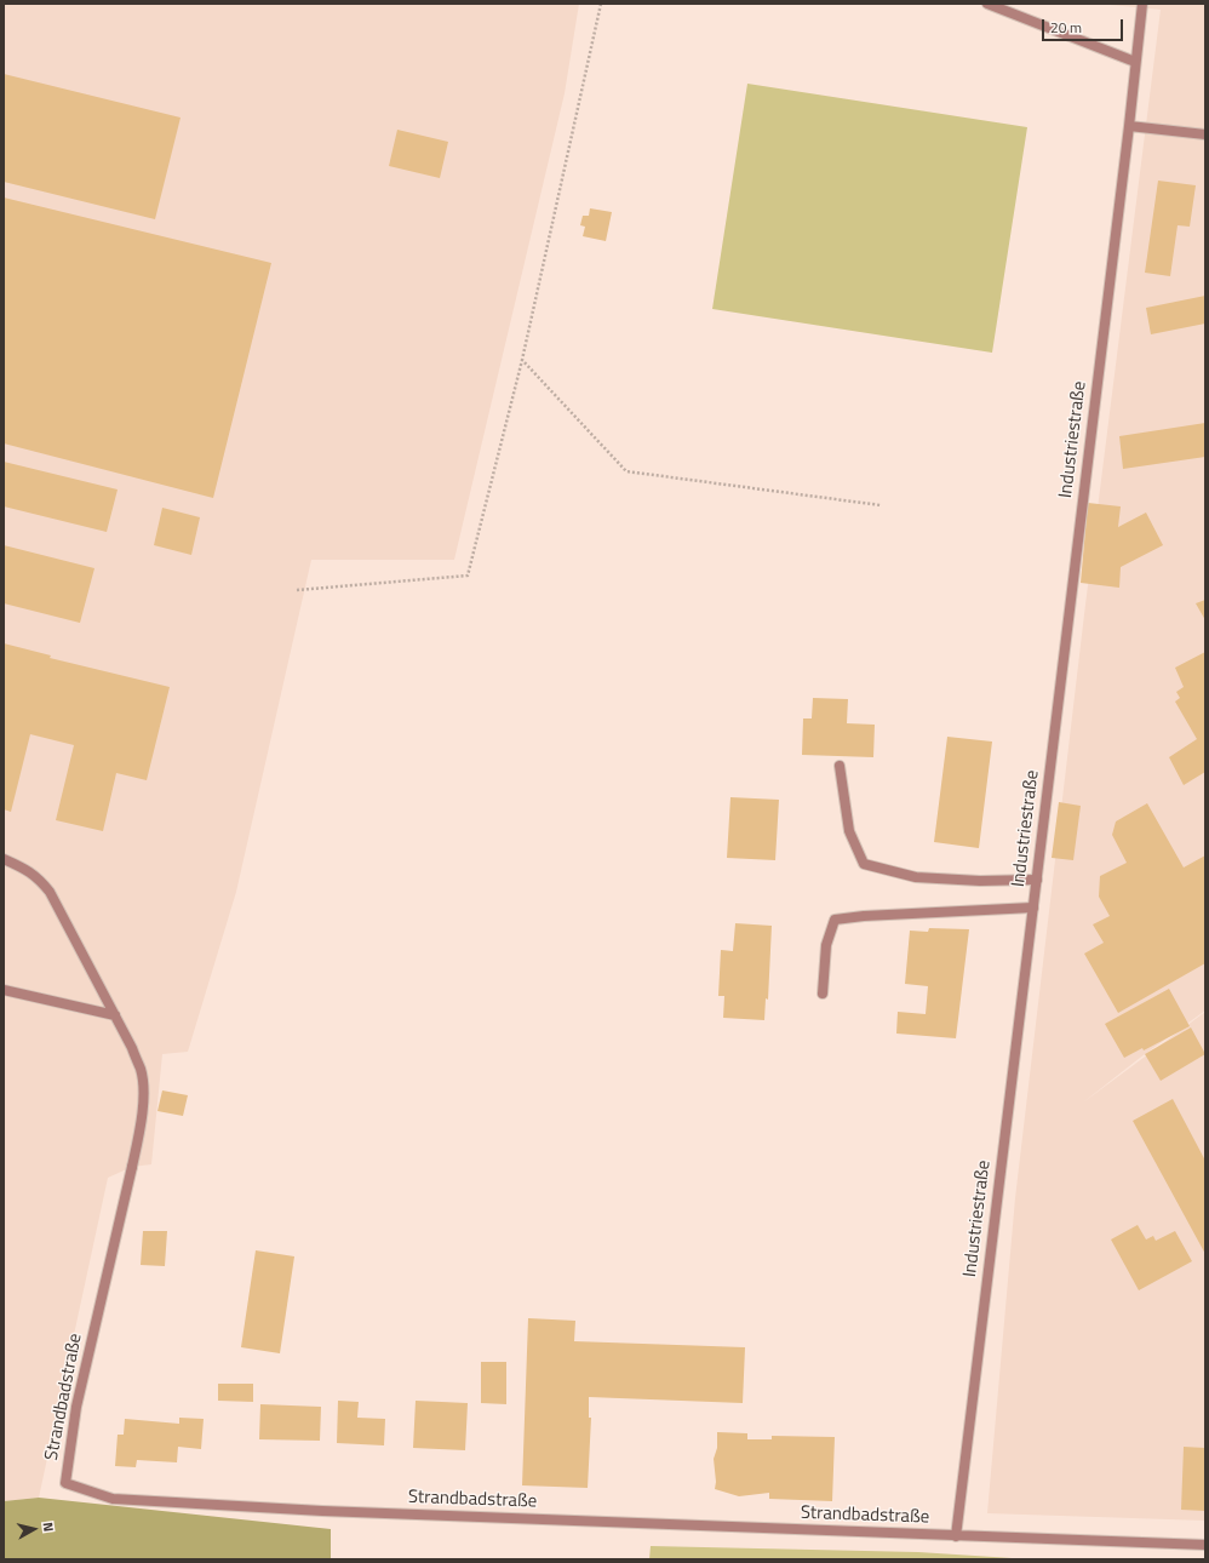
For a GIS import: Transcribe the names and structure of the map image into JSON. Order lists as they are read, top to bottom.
{
  "streets": {
    "street": ["Industriestraße", "Strandbadstraße"]
  },
  "crossings": [
    ["Industriestraße", "Strandbadstraße"]
  ],
  "scale_bar": "20 m",
  "north": "right"
}
